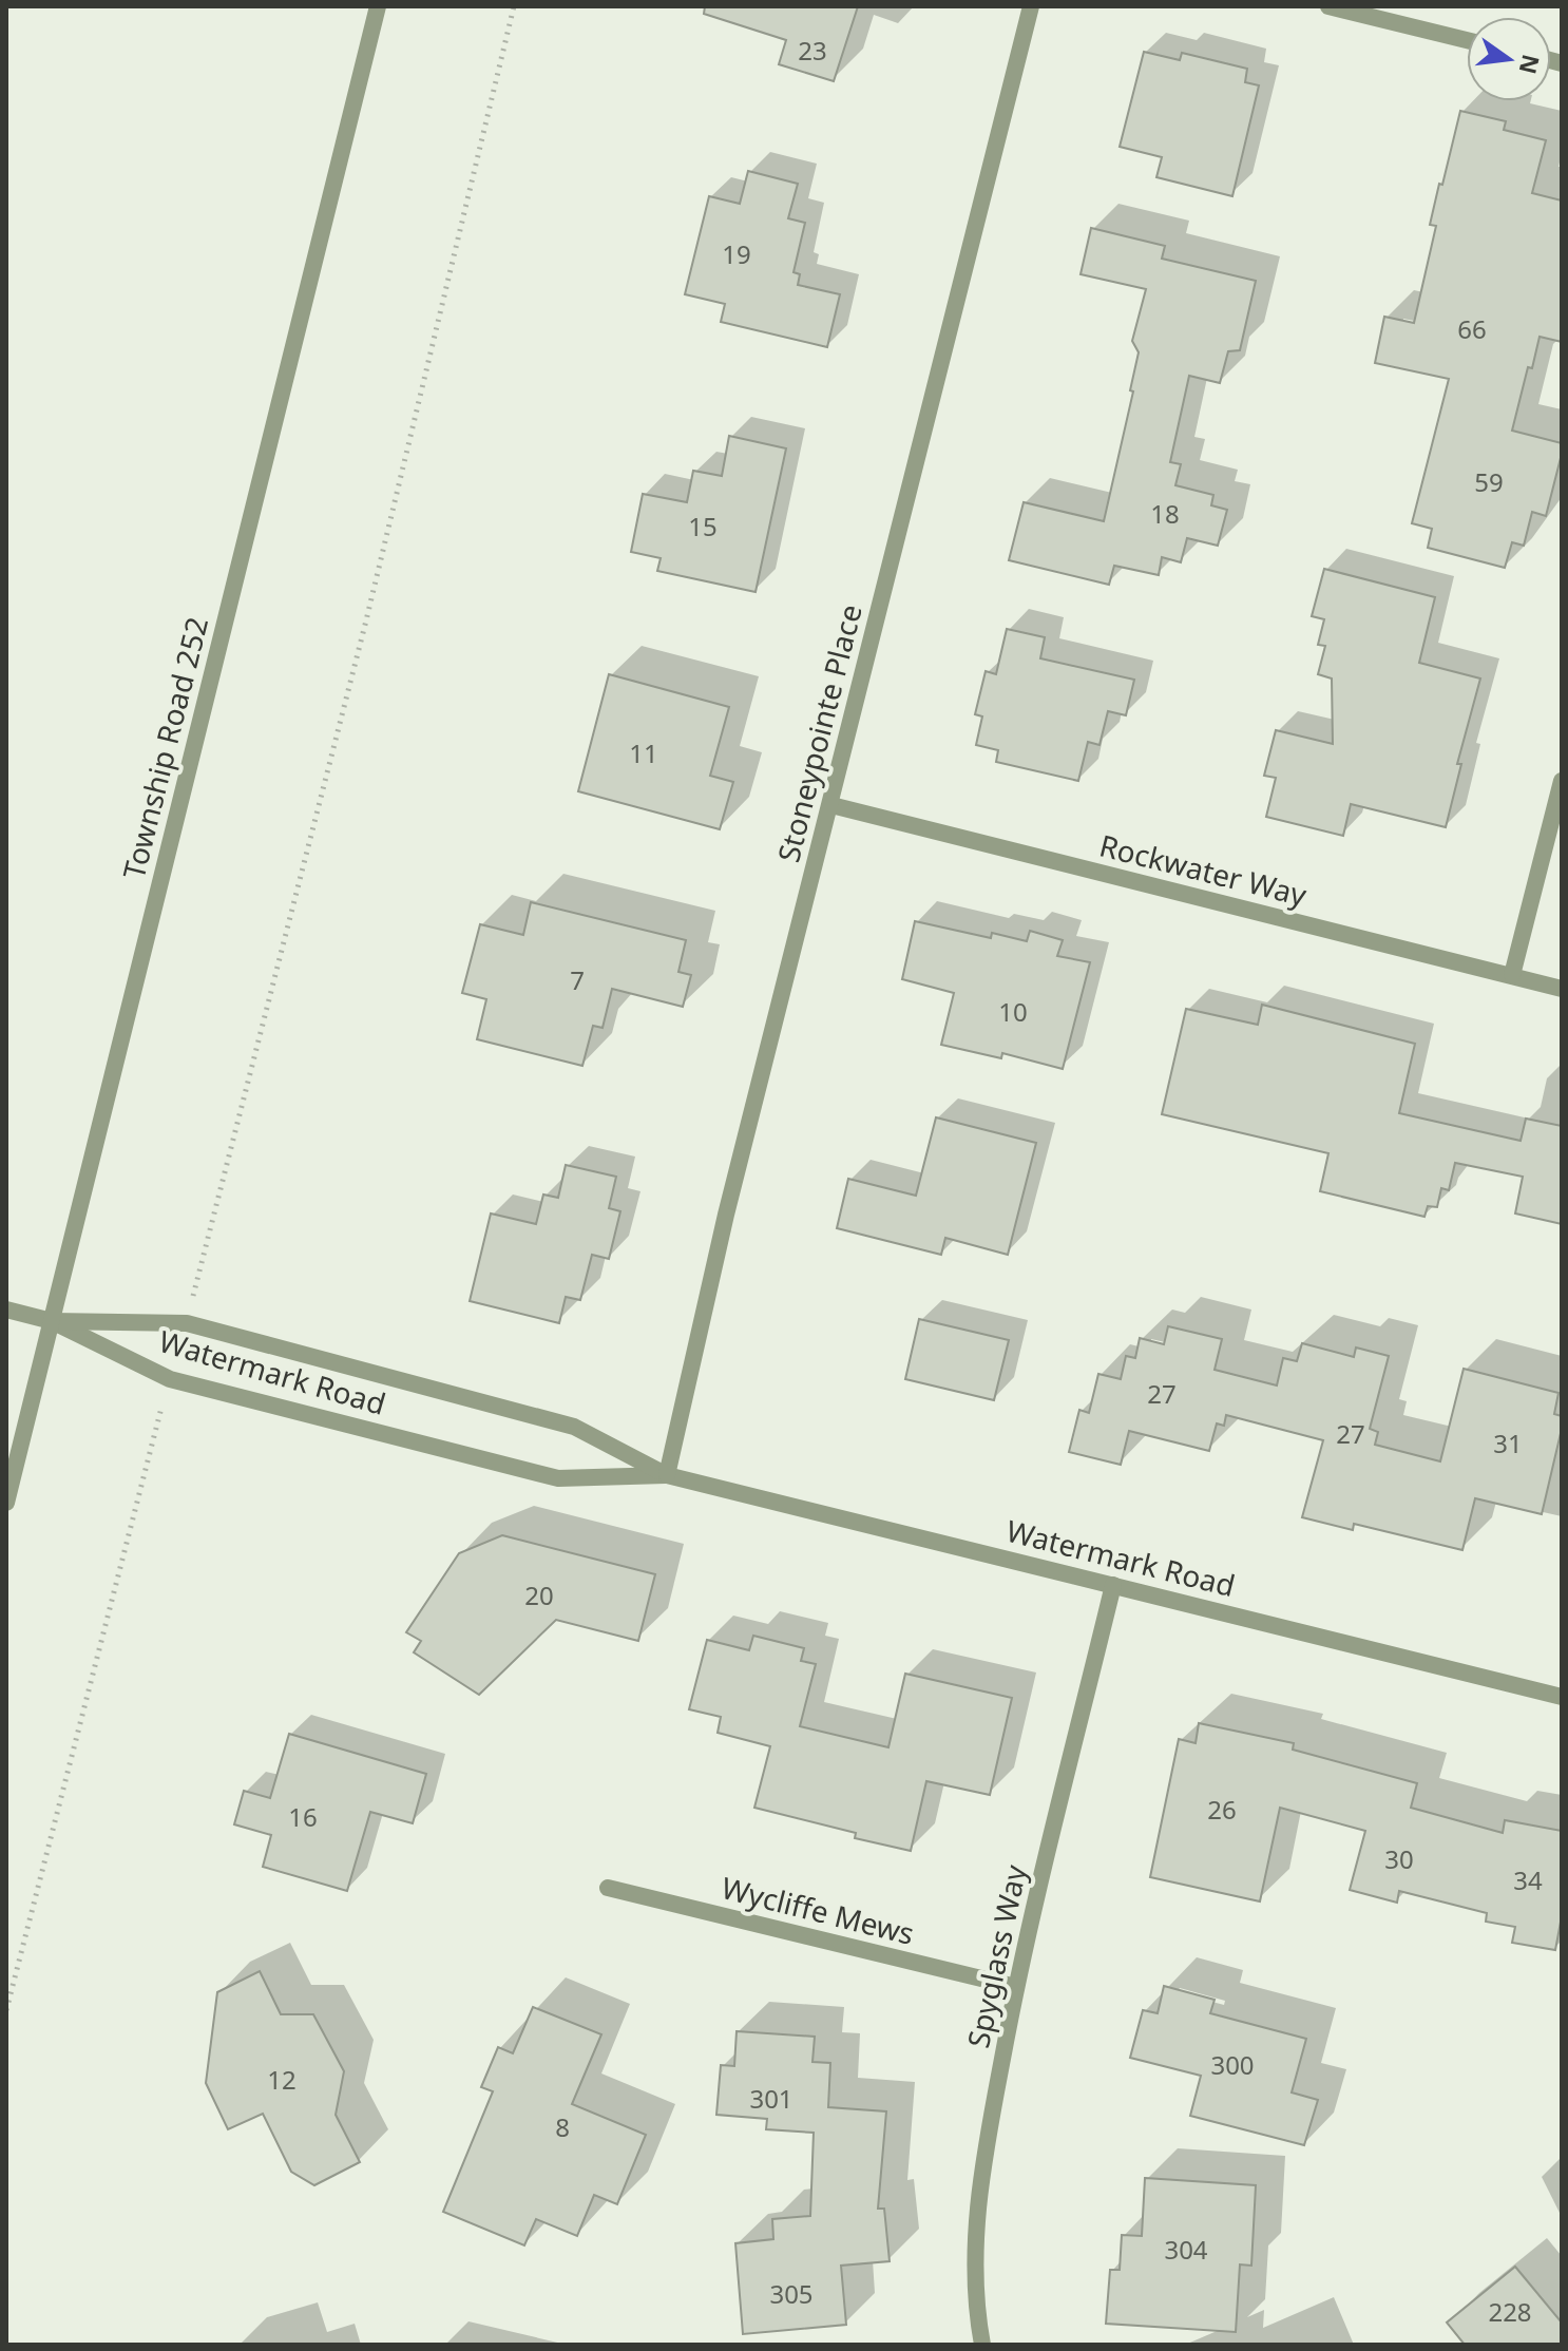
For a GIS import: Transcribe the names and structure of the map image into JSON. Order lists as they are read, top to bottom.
{
  "streets": {
    "street": [
      "Stoneypointe Place",
      "Township Road 252",
      "Rockwater Way",
      "Watermark Road",
      "Wycliffe Mews",
      "Spyglass Way"
    ]
  },
  "crossings": [
    ["Stoneypointe Place", "Rockwater Way"],
    ["Stoneypointe Place", "Watermark Road"],
    ["Township Road 252", "Watermark Road"],
    ["Watermark Road", "Spyglass Way"],
    ["Wycliffe Mews", "Spyglass Way"]
  ],
  "house_numbers": [
    "23",
    "19",
    "66",
    "59",
    "18",
    "15",
    "11",
    "7",
    "10",
    "27",
    "27",
    "31",
    "20",
    "26",
    "16",
    "30",
    "34",
    "300",
    "12",
    "301",
    "8",
    "304",
    "305",
    "228"
  ],
  "north": "right"
}
